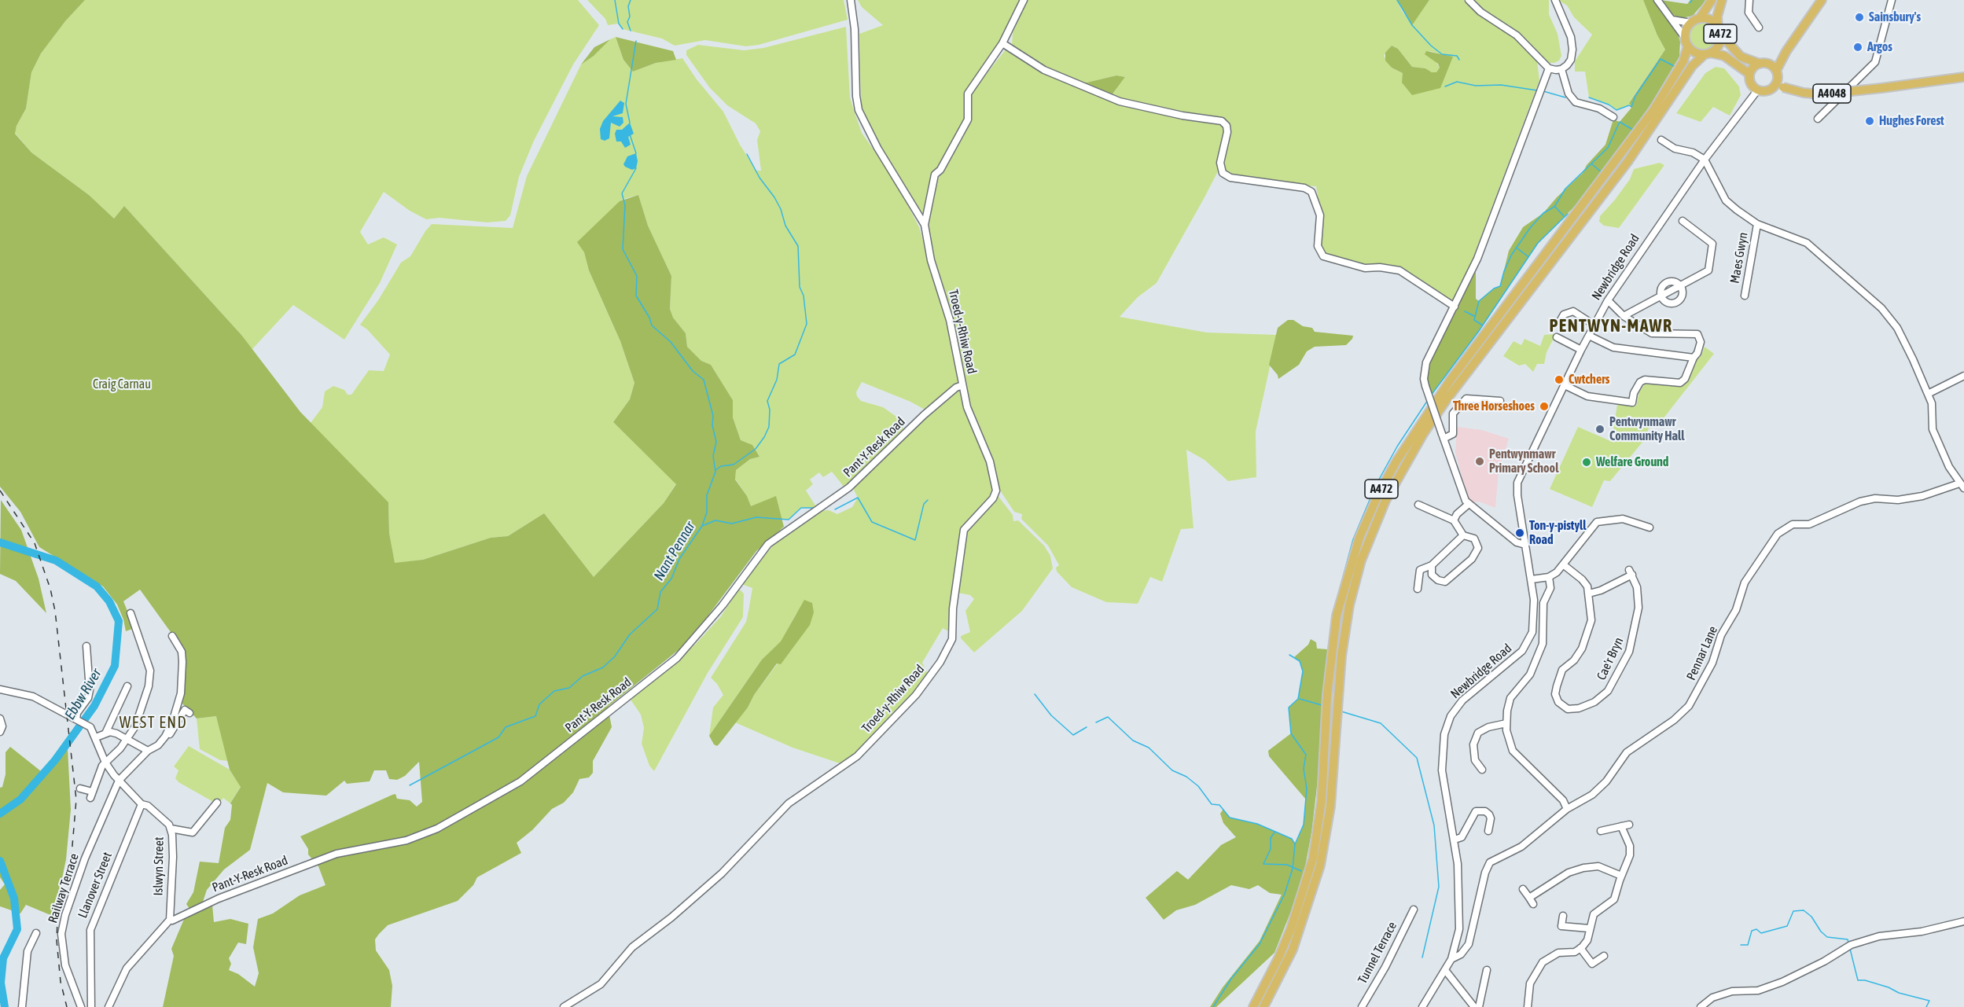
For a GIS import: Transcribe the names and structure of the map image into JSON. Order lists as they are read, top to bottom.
{
  "streets": {
    "main road": ["A472", "A4048"],
    "street": [
      "Maes Gwyn",
      "Newbridge Road",
      "Troed-y-Rhiw Road",
      "Pant-Y-Resk Road",
      "Pennar Lane",
      "Cae'r Bryn",
      "Islwyn Street",
      "Llanover Street",
      "Railway Terrace",
      "Tunnel Terrace"
    ]
  },
  "crossings": [
    ["A4048", "Newbridge Road"],
    ["Newbridge Road", "Pennar Lane"],
    ["Troed-y-Rhiw Road", "Pant-Y-Resk Road"],
    ["Pant-Y-Resk Road", "Islwyn Street"],
    ["Islwyn Street", "Llanover Street"],
    ["Islwyn Street", "Railway Terrace"]
  ],
  "districts": ["PENTWYN-MAWR", "WEST END"],
  "water": ["Nant Pennar", "Ebbw River"],
  "parks": ["Craig Carnau"],
  "places": [
    "Sainsbury's",
    "Argos",
    "Hughes Forest",
    "Cwtchers",
    "Three Horseshoes",
    "Pentwynmawr Community Hall",
    "Pentwynmawr Primary School",
    "Welfare Ground",
    "Ton-y-pistyll Road"
  ]
}
